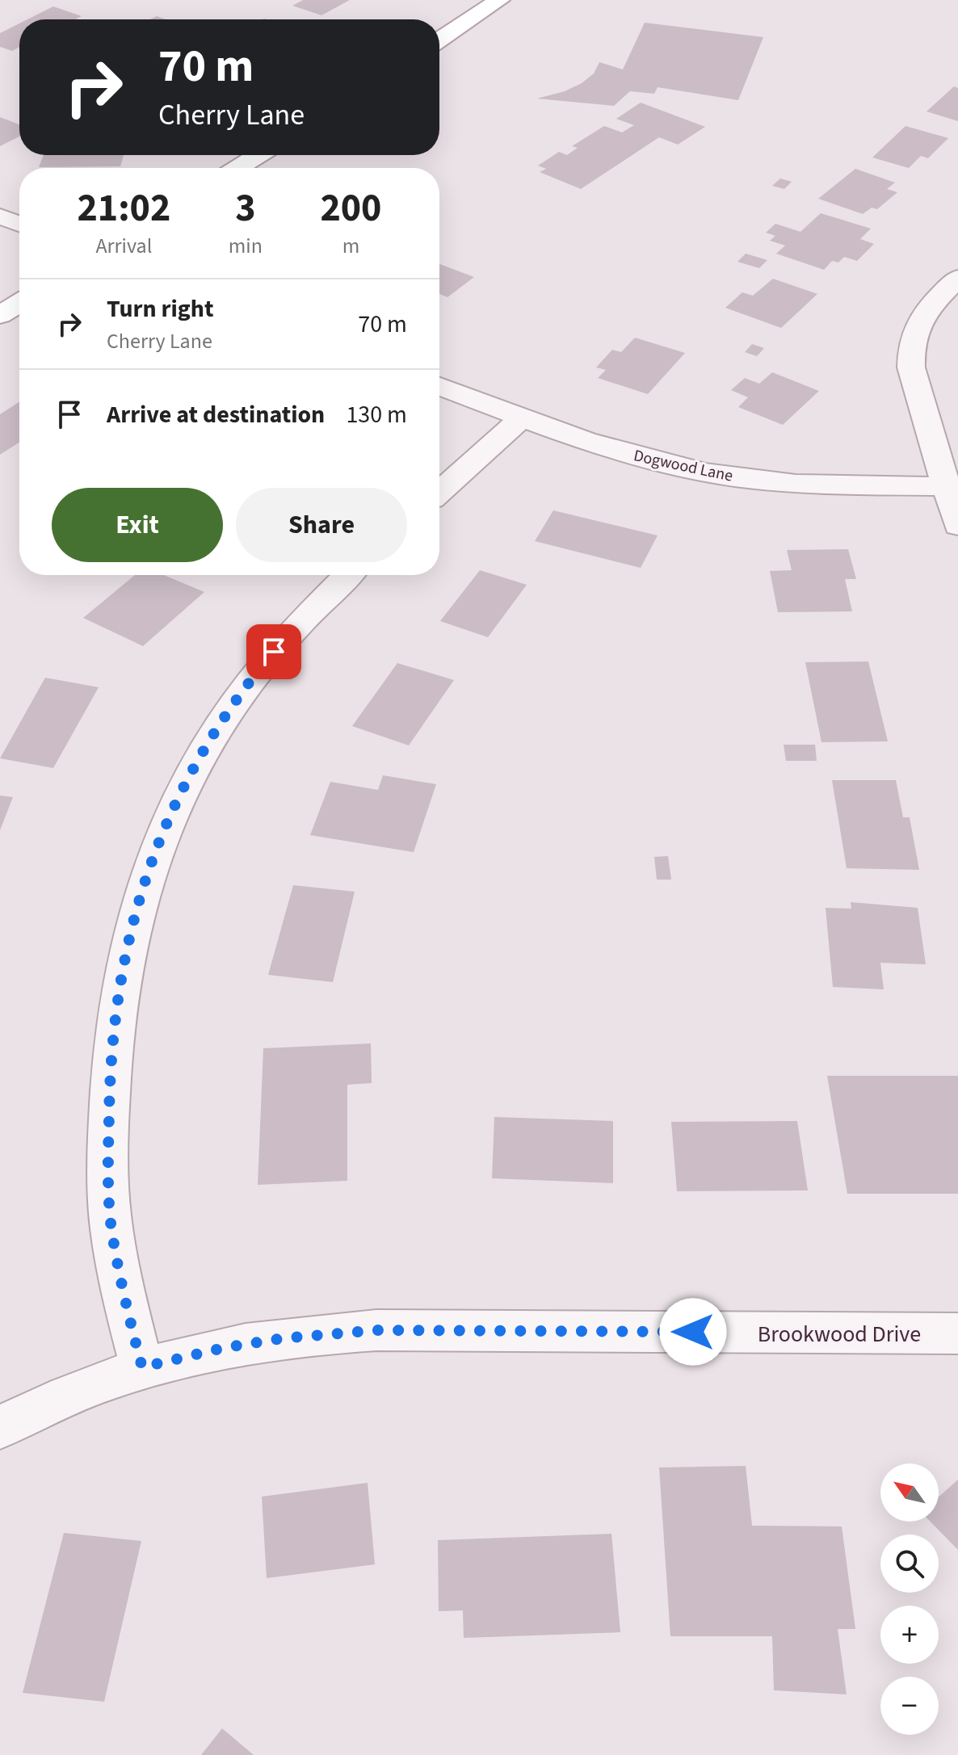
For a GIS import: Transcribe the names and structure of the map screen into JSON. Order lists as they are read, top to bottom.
{
  "streets": {
    "street": ["Dogwood Lane", "Brookwood Drive"]
  },
  "north": "top left",
  "page": {
    "turn": ["70 m", "Cherry Lane"],
    "eta": [
      "21:02",
      "Arrival",
      "3",
      "min",
      "200",
      "m"
    ],
    "list": [
      {
        "name": "Turn right",
        "note": "Cherry Lane",
        "value": "70 m"
      },
      {
        "name": "Arrive at destination",
        "value": "130 m"
      }
    ],
    "buttons": ["Exit", "Share"],
    "map_buttons": ["+", "−"]
  }
}
